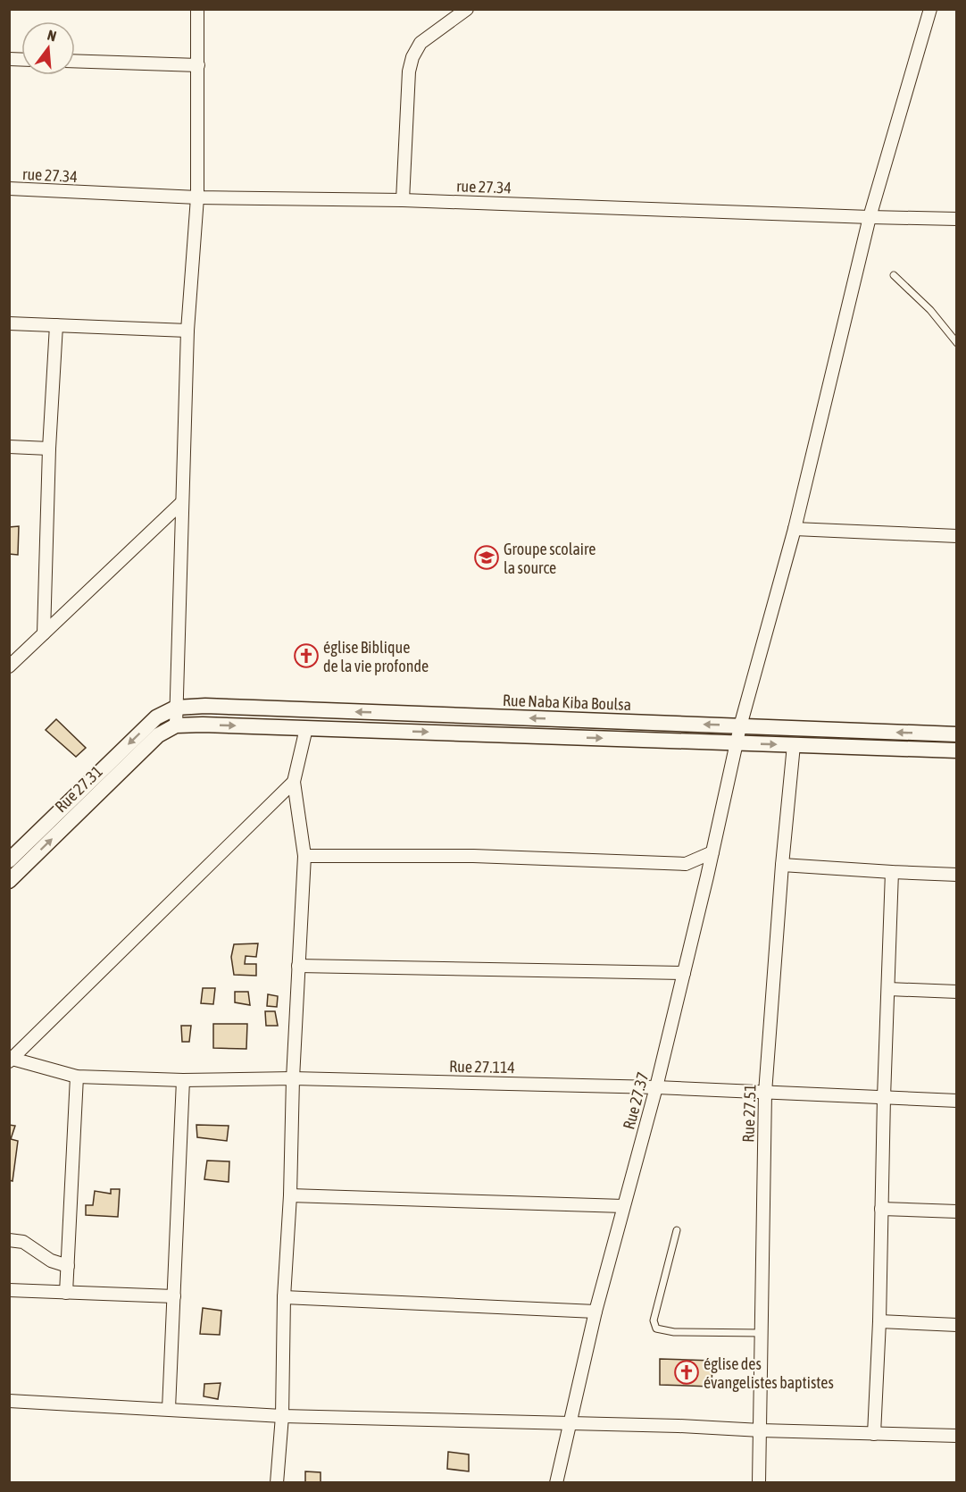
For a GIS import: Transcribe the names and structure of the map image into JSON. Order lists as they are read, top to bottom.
{
  "streets": {
    "street": [
      "rue 27.34",
      "Rue Naba Kiba Boulsa",
      "Rue 27.31",
      "Rue 27.114",
      "Rue 27.37",
      "Rue 27.51"
    ]
  },
  "crossings": [
    ["rue 27.34", "Rue 27.37"],
    ["Rue Naba Kiba Boulsa", "Rue 27.31"],
    ["Rue Naba Kiba Boulsa", "Rue 27.37"],
    ["Rue 27.114", "Rue 27.37"],
    ["Rue 27.114", "Rue 27.51"]
  ],
  "places": {
    "school or university": ["Groupe scolaire la source"],
    "church": ["église Biblique de la vie profonde", "église des évangelistes baptistes"]
  },
  "north": "top"
}
